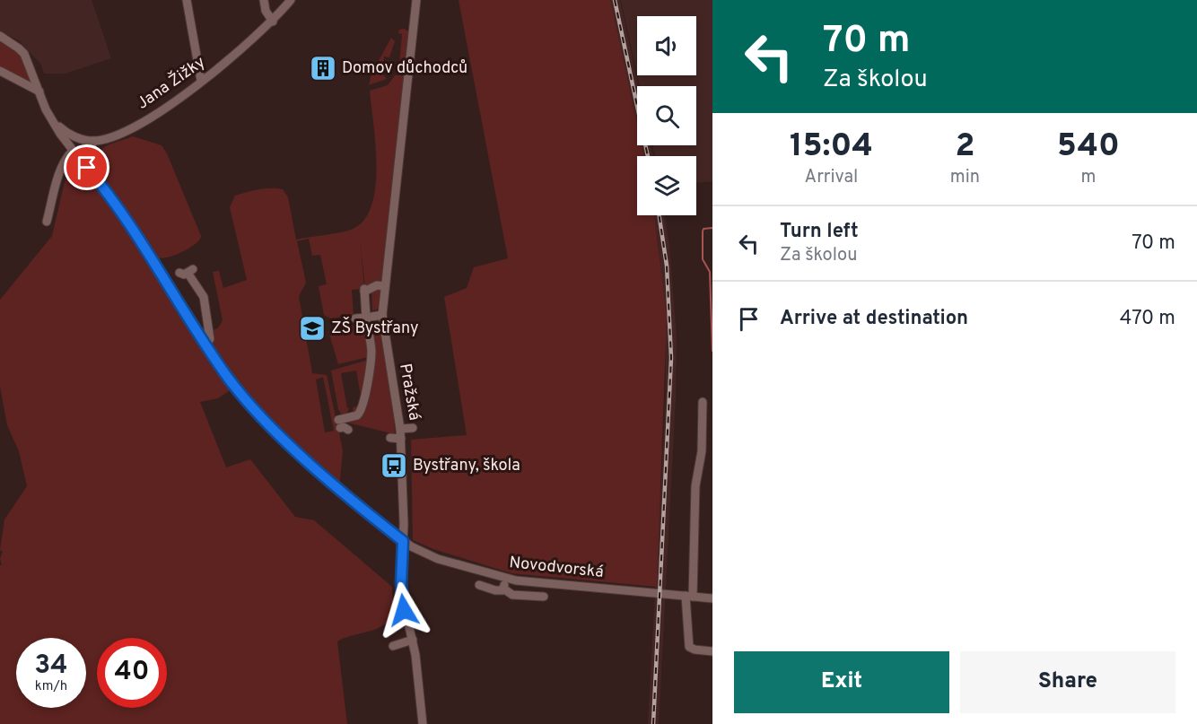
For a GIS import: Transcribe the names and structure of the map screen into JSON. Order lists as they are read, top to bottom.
{
  "streets": {
    "street": ["Jana Žižky", "Pražská", "Novodvorská"]
  },
  "crossings": [
    ["Pražská", "Novodvorská"]
  ],
  "places": {
    "building": ["Domov důchodců"],
    "school or university": ["ZŠ Bystřany"],
    "bus stop": ["Bystřany, škola"]
  },
  "page": {
    "turn": ["70 m", "Za školou"],
    "eta": [
      "15:04",
      "Arrival",
      "2",
      "min",
      "540",
      "m"
    ],
    "list": [
      {
        "name": "Turn left",
        "note": "Za školou",
        "value": "70 m"
      },
      {
        "name": "Arrive at destination",
        "value": "470 m"
      }
    ],
    "speed": "34 km/h",
    "limit": "40",
    "buttons": ["Exit", "Share"]
  }
}
